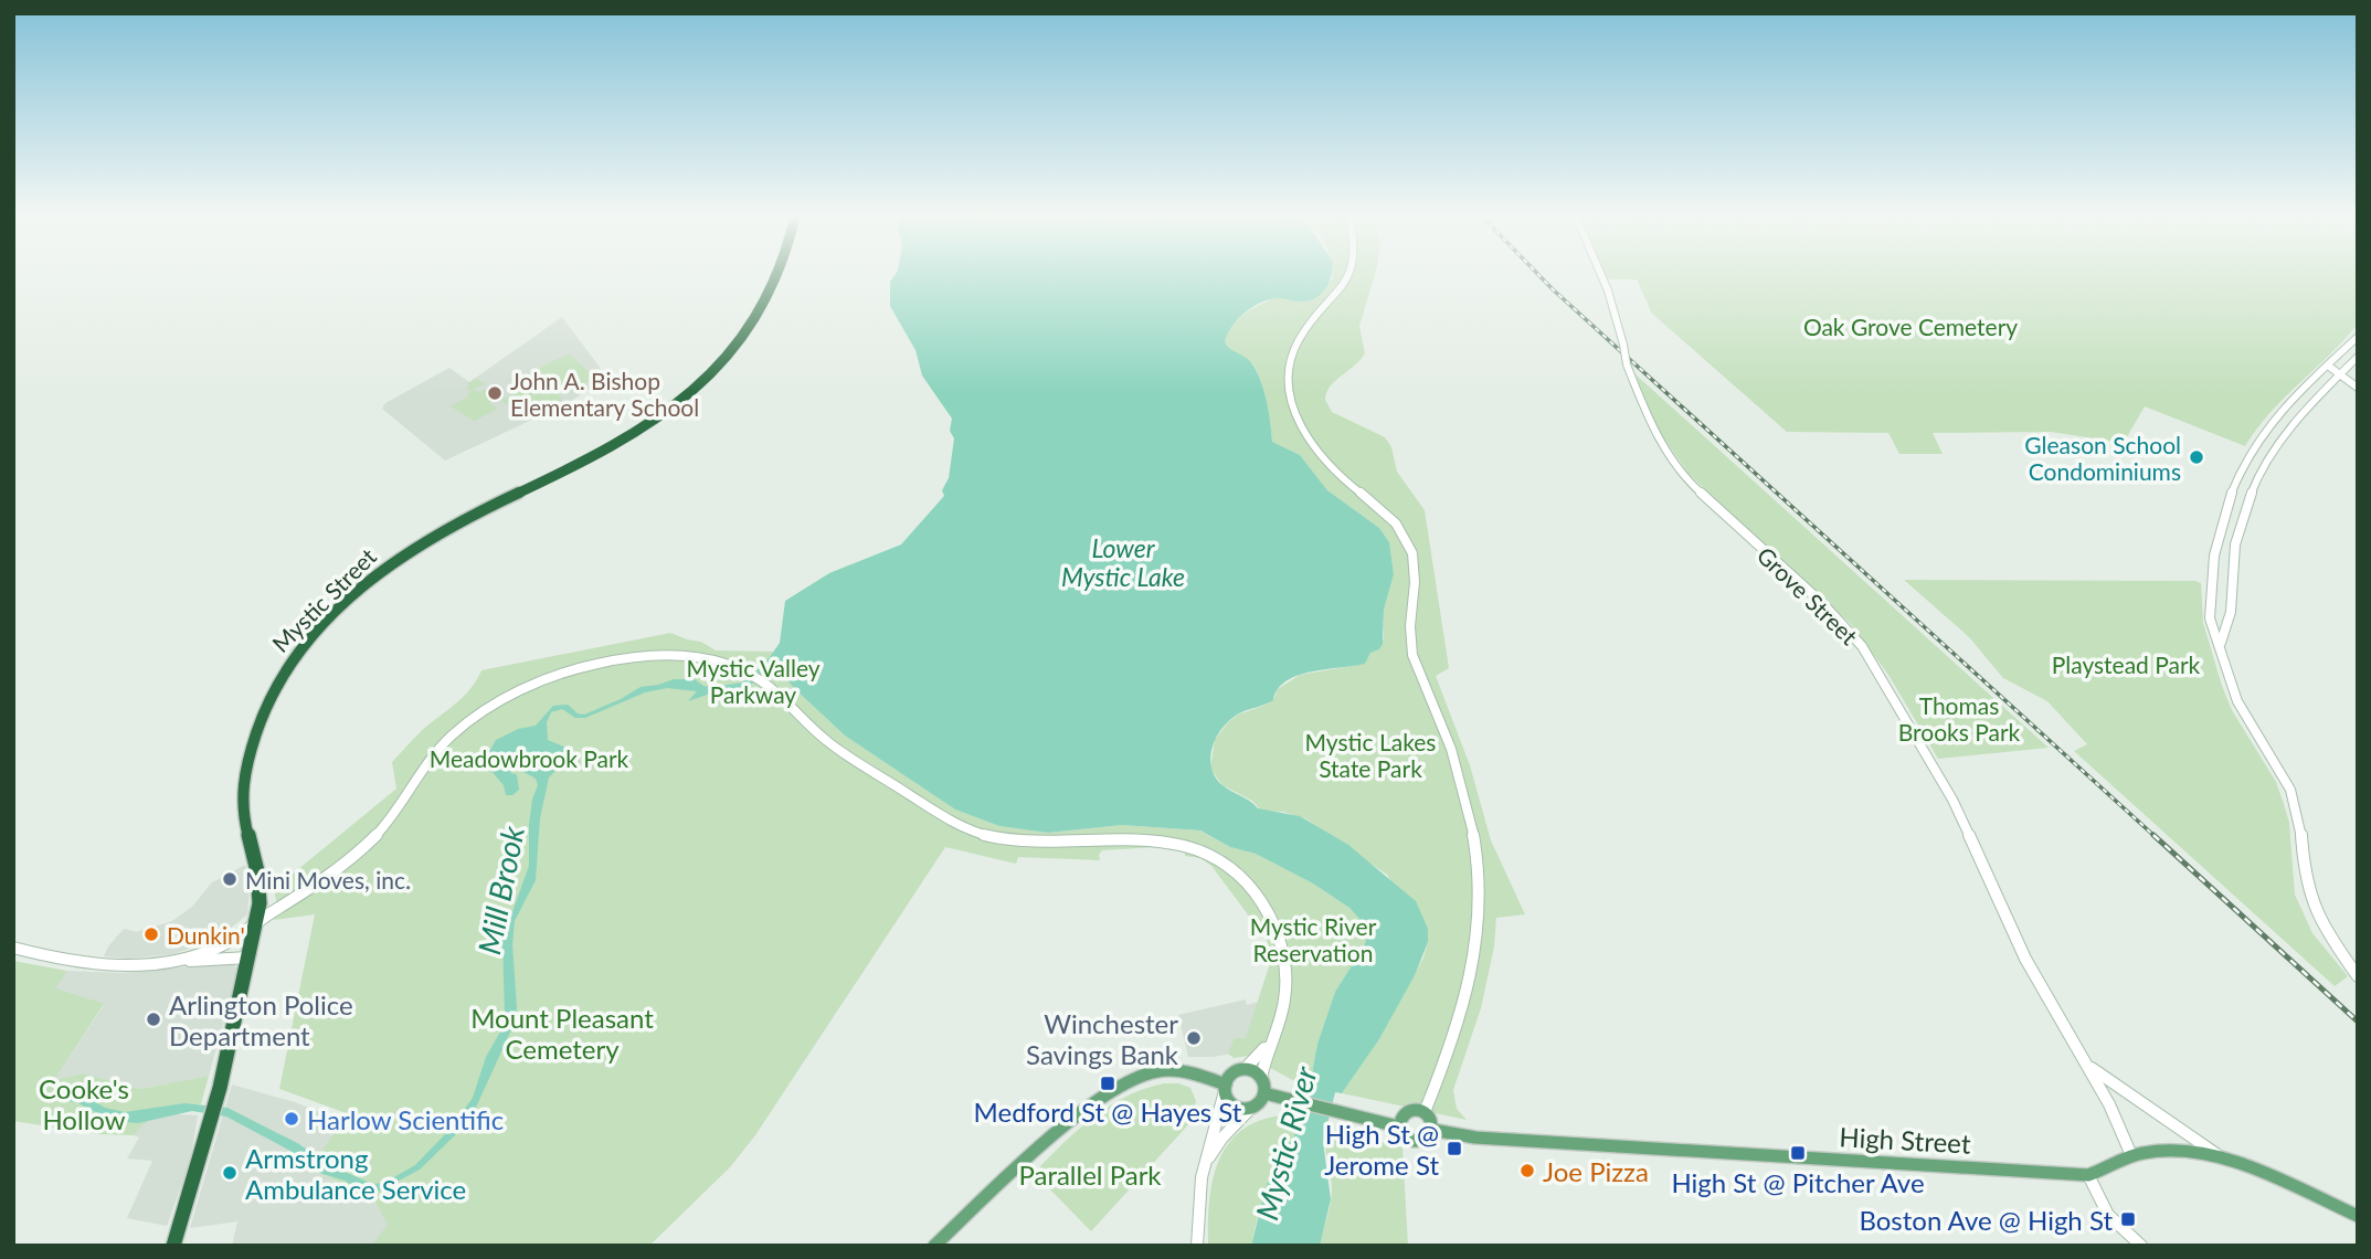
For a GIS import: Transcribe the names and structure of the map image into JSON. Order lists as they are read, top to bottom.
{
  "streets": {
    "highway": ["Mystic Street"],
    "main road": ["Grove Street", "High Street"]
  },
  "crossings": [
    ["Grove Street", "High Street"]
  ],
  "water": ["Lower Mystic Lake", "Mill Brook", "Mystic River"],
  "parks": [
    "Oak Grove Cemetery",
    "Playstead Park",
    "Mystic Valley Parkway",
    "Thomas Brooks Park",
    "Mystic Lakes State Park",
    "Meadowbrook Park",
    "Mystic River Reservation",
    "Mount Pleasant Cemetery",
    "Cooke's Hollow",
    "Parallel Park"
  ],
  "places": {
    "other": [
      "John A. Bishop Elementary School",
      "Gleason School Condominiums",
      "Mini Moves, inc.",
      "Dunkin'",
      "Arlington Police Department",
      "Winchester Savings Bank",
      "Harlow Scientific",
      "Joe Pizza",
      "Armstrong Ambulance Service"
    ],
    "transit": [
      "Medford St @ Hayes St",
      "High St @ Jerome St",
      "High St @ Pitcher Ave",
      "Boston Ave @ High St"
    ]
  }
}
